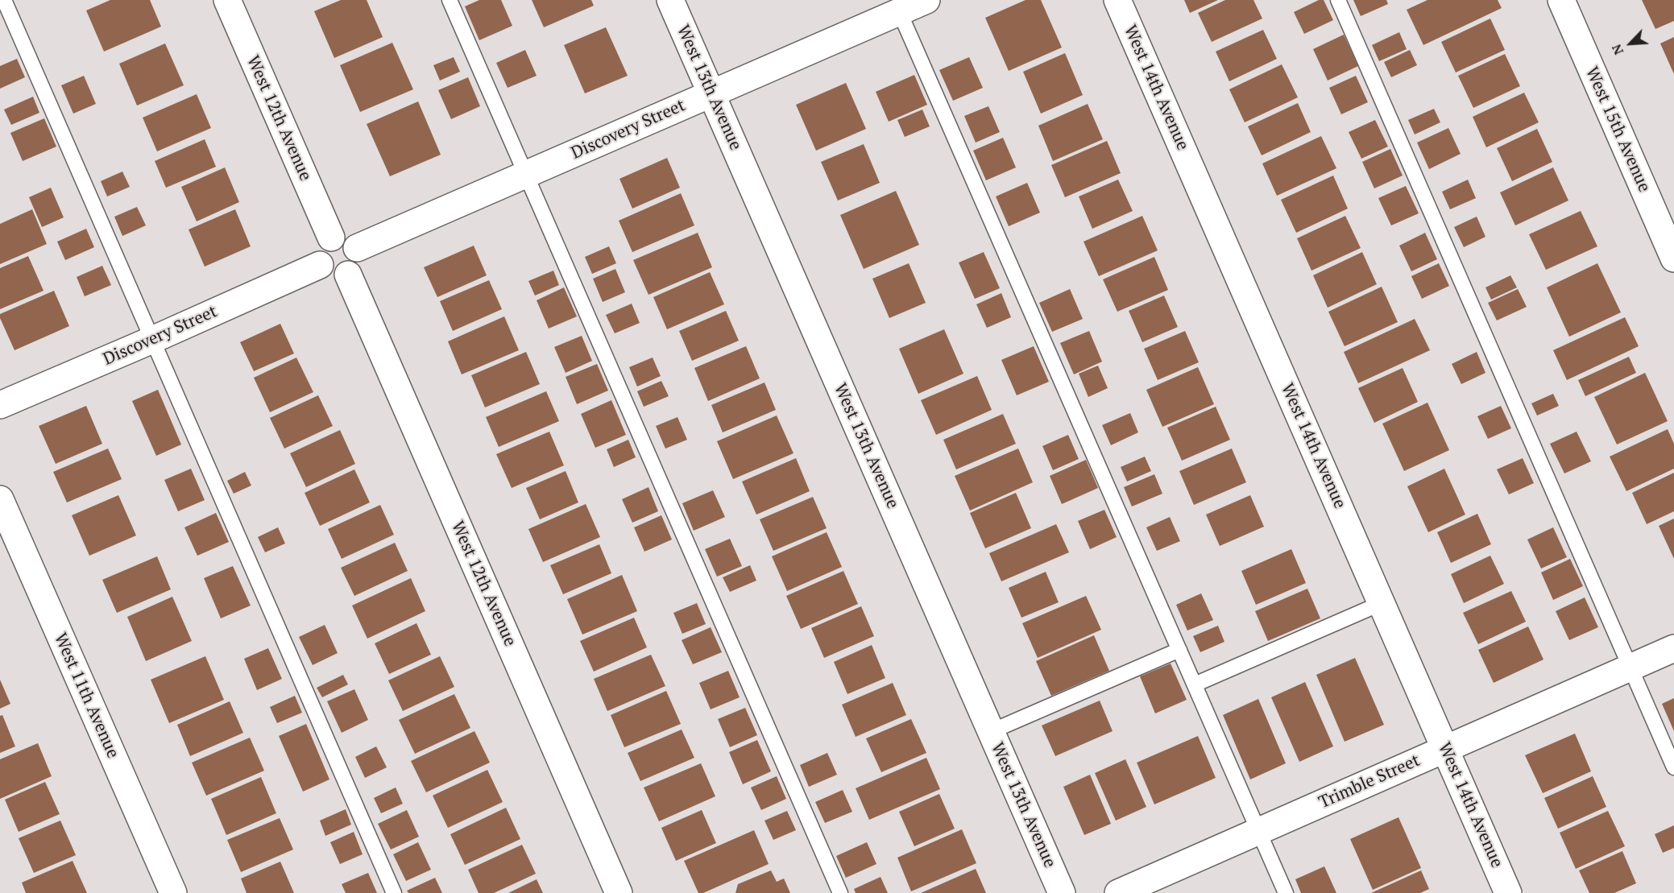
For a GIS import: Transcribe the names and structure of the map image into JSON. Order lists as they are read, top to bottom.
{
  "streets": {
    "street": [
      "West 13th Avenue",
      "West 14th Avenue",
      "West 12th Avenue",
      "Discovery Street",
      "West 15th Avenue",
      "West 11th Avenue",
      "Trimble Street"
    ]
  },
  "crossings": [
    ["West 13th Avenue", "Discovery Street"],
    ["West 14th Avenue", "Trimble Street"],
    ["West 12th Avenue", "Discovery Street"]
  ],
  "north": "bottom left"
}
